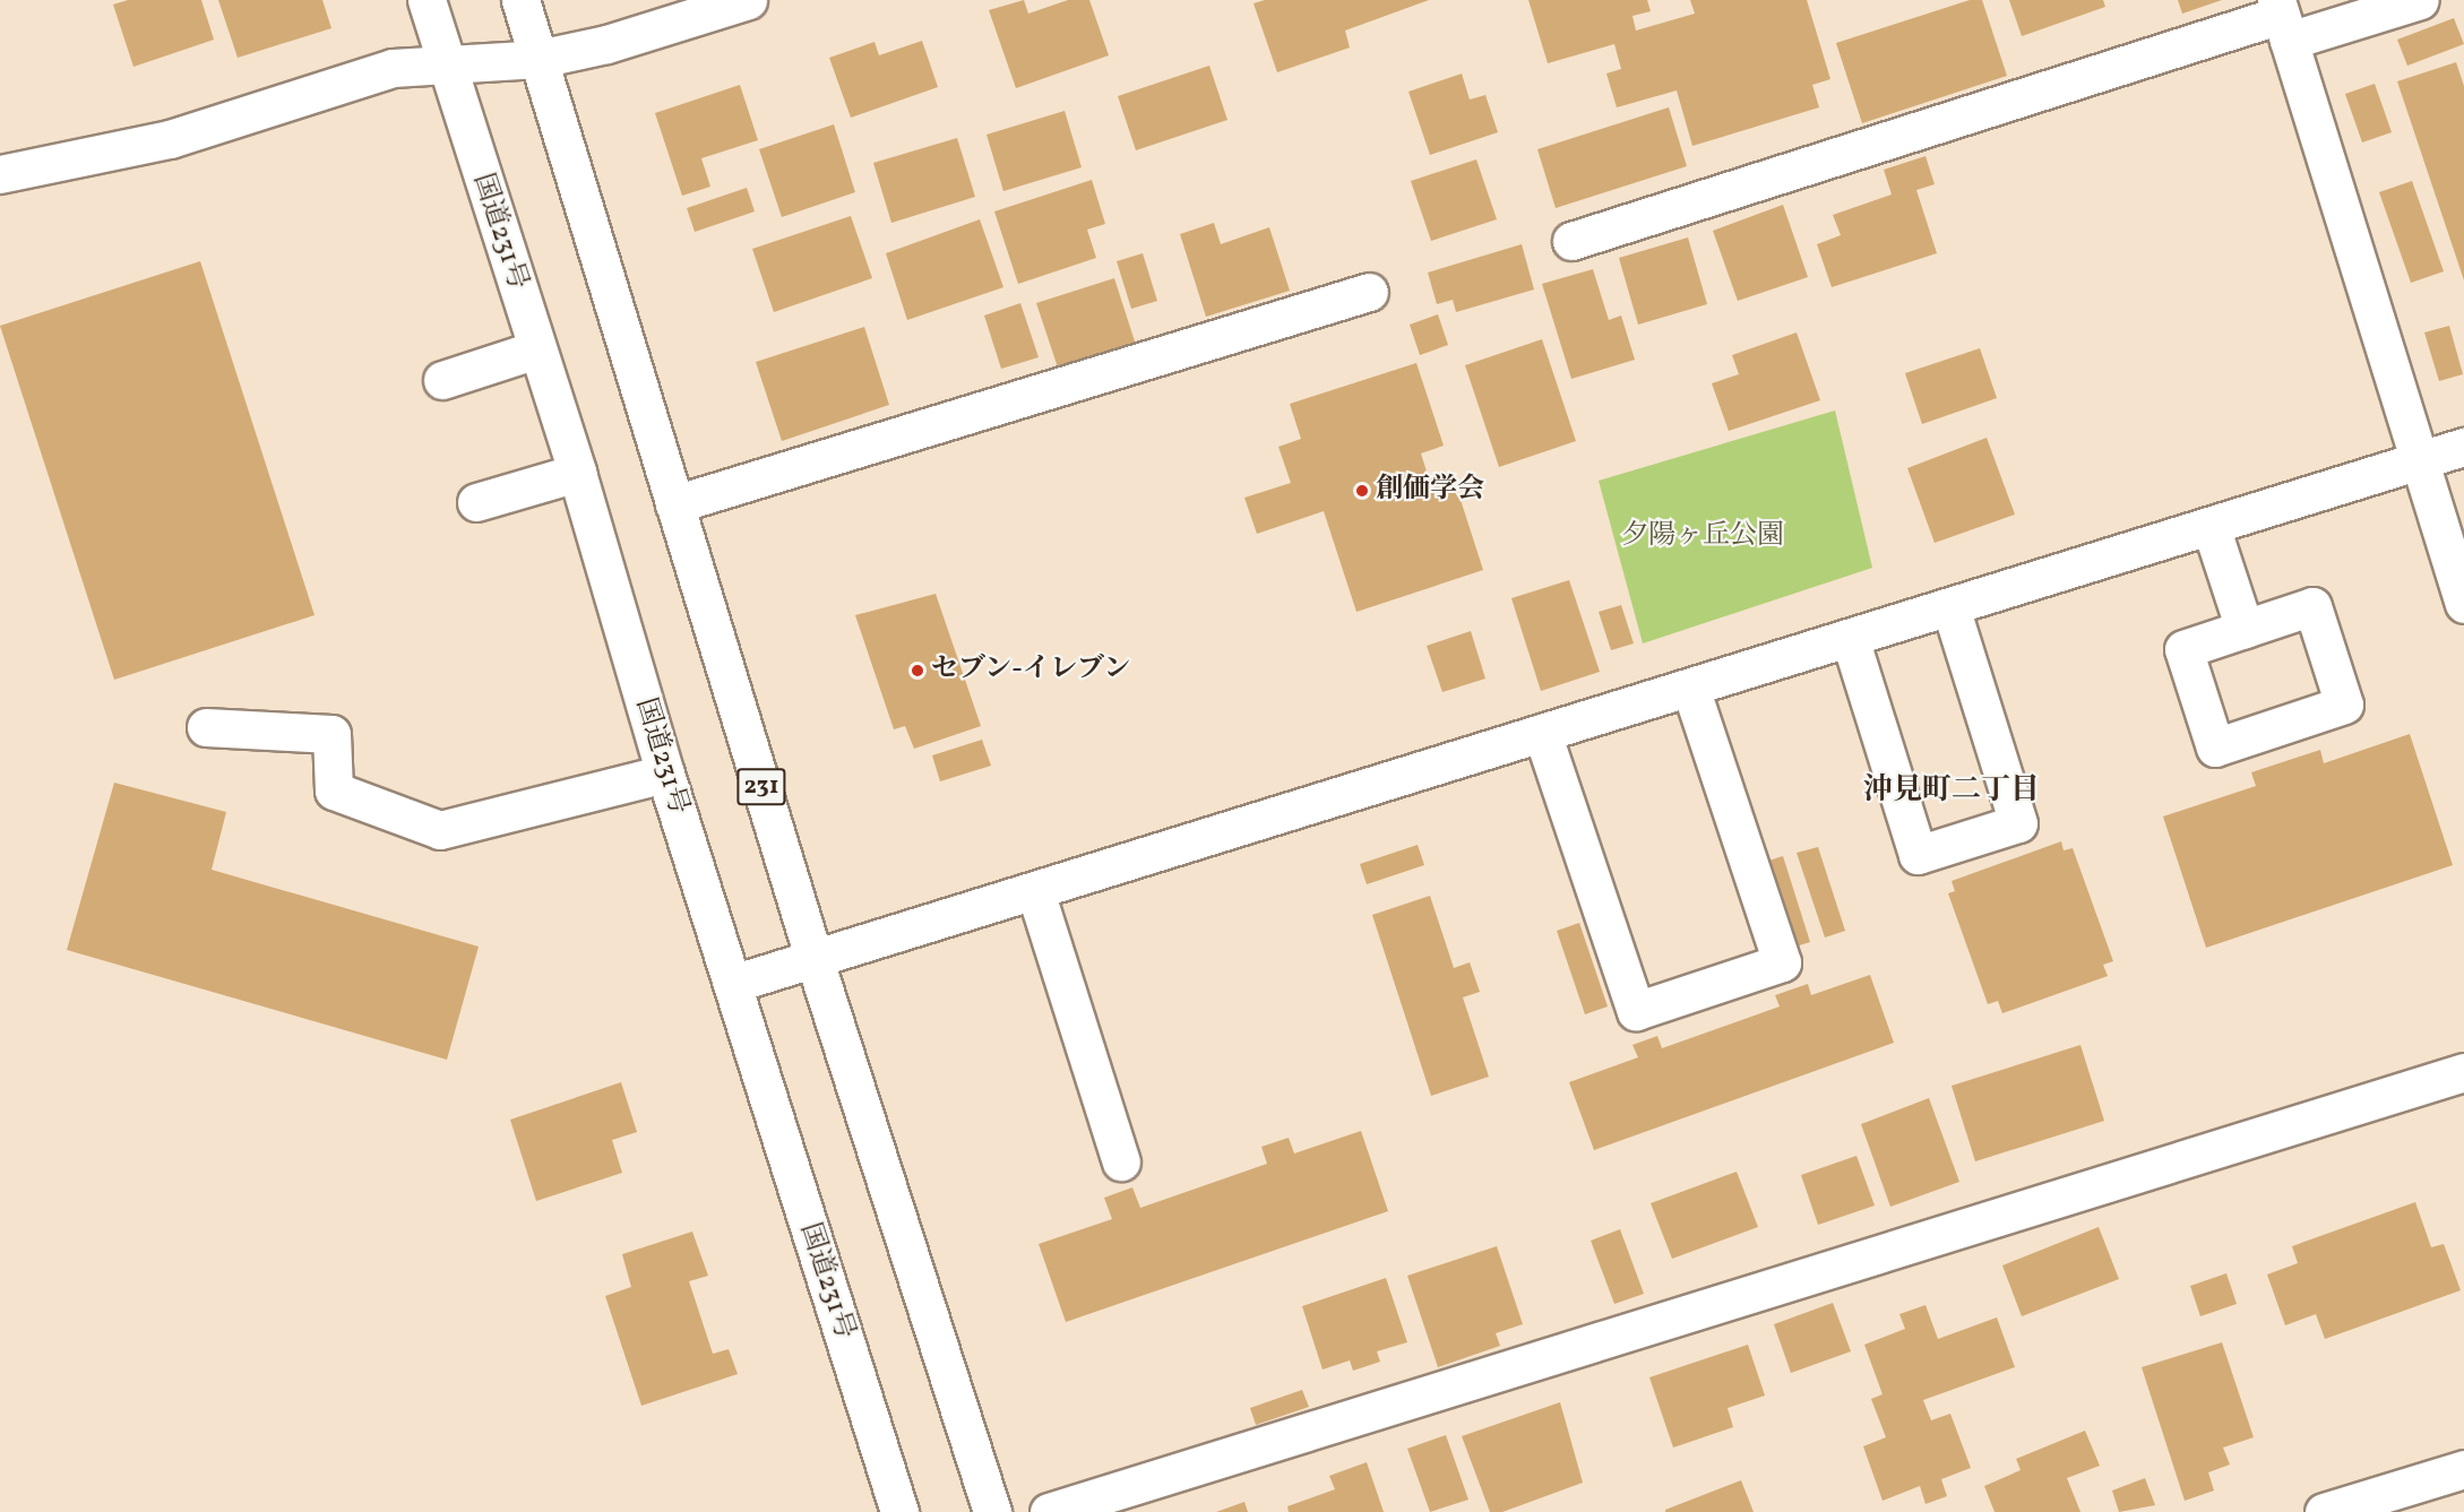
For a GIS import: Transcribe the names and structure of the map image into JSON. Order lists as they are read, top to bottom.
{
  "streets": {
    "main road": ["国道231号", "231"]
  },
  "districts": ["沖見町二丁目"],
  "parks": ["夕陽ヶ丘公園"],
  "places": ["創価学会", "セブン-イレブン"]
}
